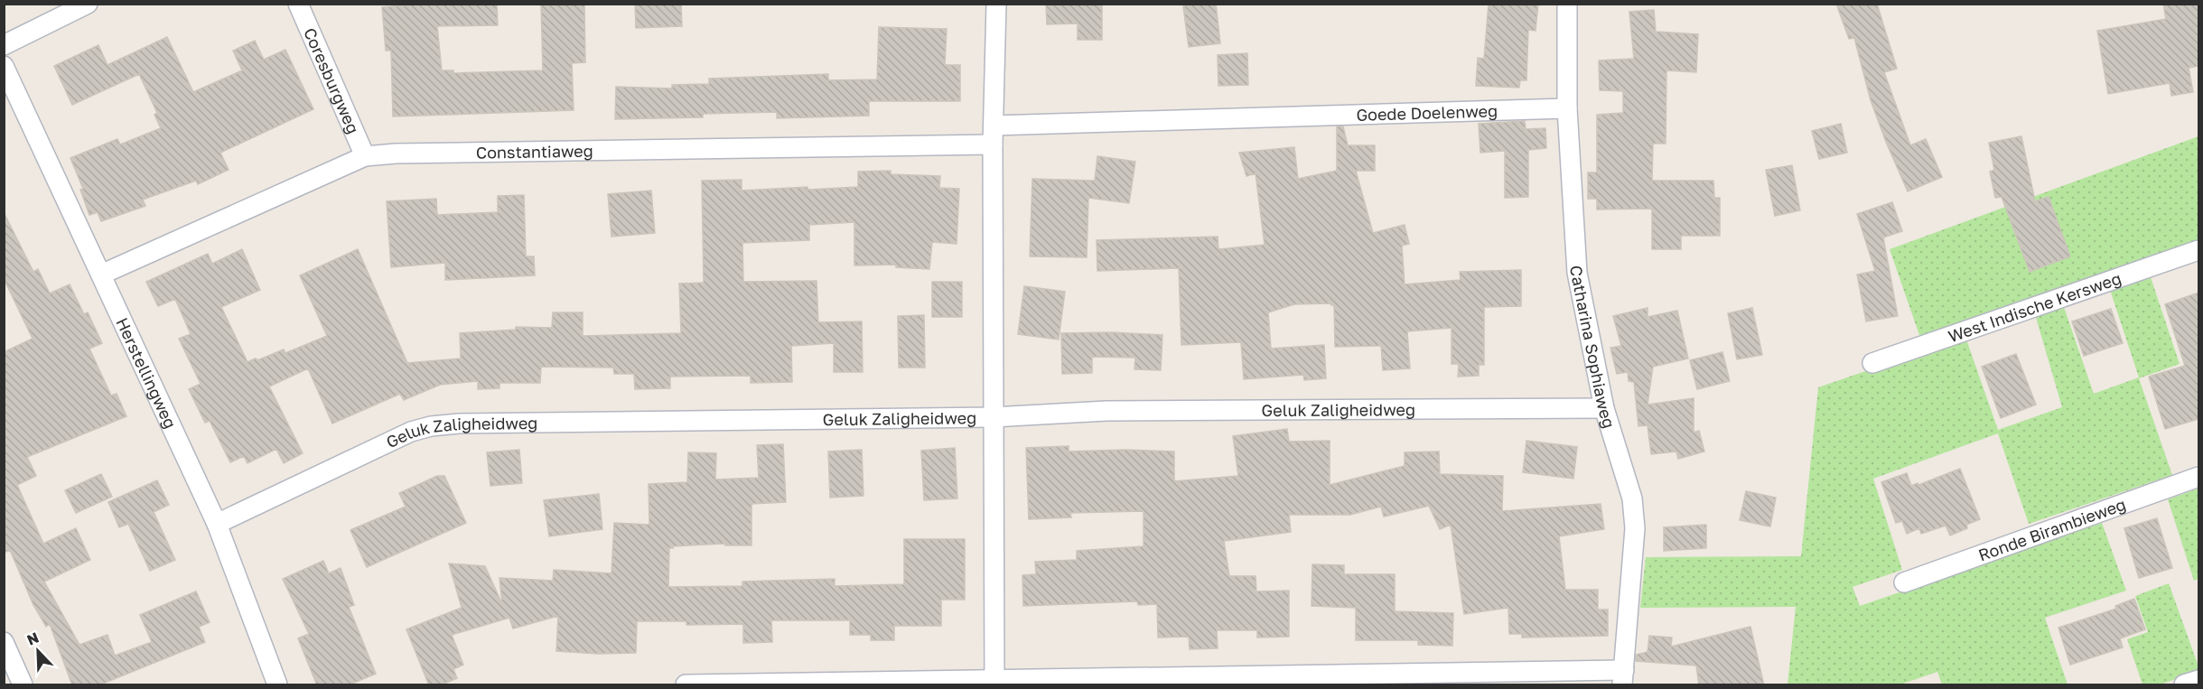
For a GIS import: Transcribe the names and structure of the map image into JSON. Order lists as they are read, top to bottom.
{
  "streets": {
    "street": [
      "Coresburgweg",
      "Goede Doelenweg",
      "Constantiaweg",
      "West Indische Kersweg",
      "Catharina Sophiaweg",
      "Herstellingweg",
      "Geluk Zaligheidweg",
      "Ronde Birambieweg"
    ]
  },
  "crossings": [
    ["Coresburgweg", "Constantiaweg"],
    ["Goede Doelenweg", "Catharina Sophiaweg"],
    ["Constantiaweg", "Herstellingweg"],
    ["Catharina Sophiaweg", "Geluk Zaligheidweg"],
    ["Herstellingweg", "Geluk Zaligheidweg"]
  ],
  "north": "top left"
}
